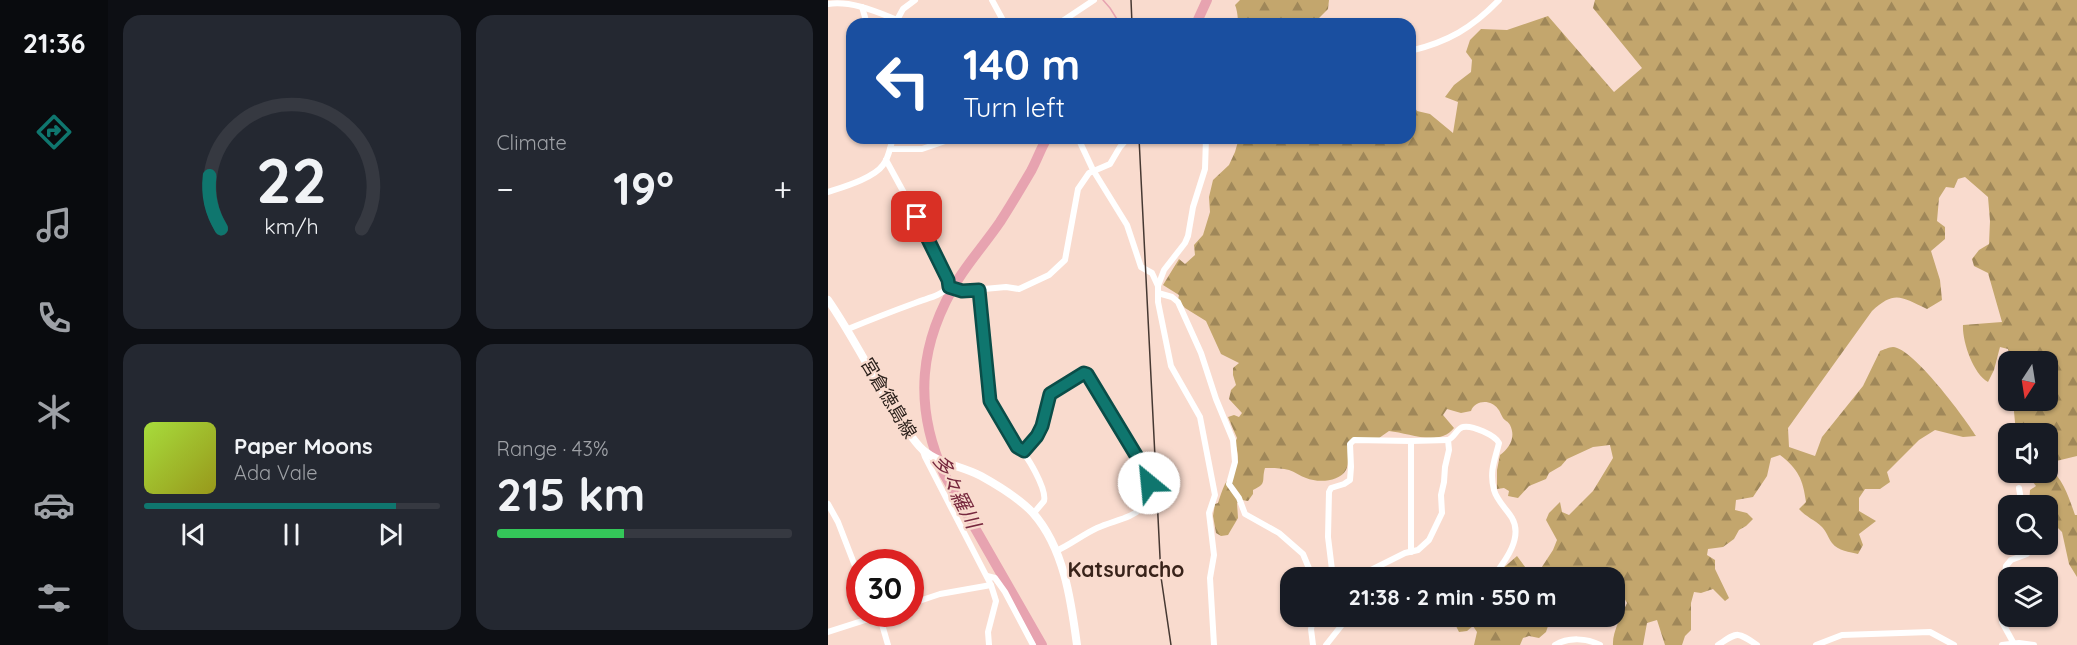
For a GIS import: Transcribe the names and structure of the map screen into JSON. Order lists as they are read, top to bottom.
{
  "streets": {
    "main road": ["宮倉徳島線"]
  },
  "districts": ["Katsuracho"],
  "water": ["多々羅川"],
  "north": "bottom",
  "page": {
    "tabs": "21:36",
    "tile": [
      "Climate",
      ["Range · 43%", "215 km"]
    ],
    "turn": ["140 m", "Turn left"],
    "heat": ["−", "19°", "+"],
    "song": ["Paper Moons", "Ada Vale"],
    "limit": "30",
    "trip": "21:38 · 2 min · 550 m",
    "gauge": ["22", "km/h"]
  }
}
